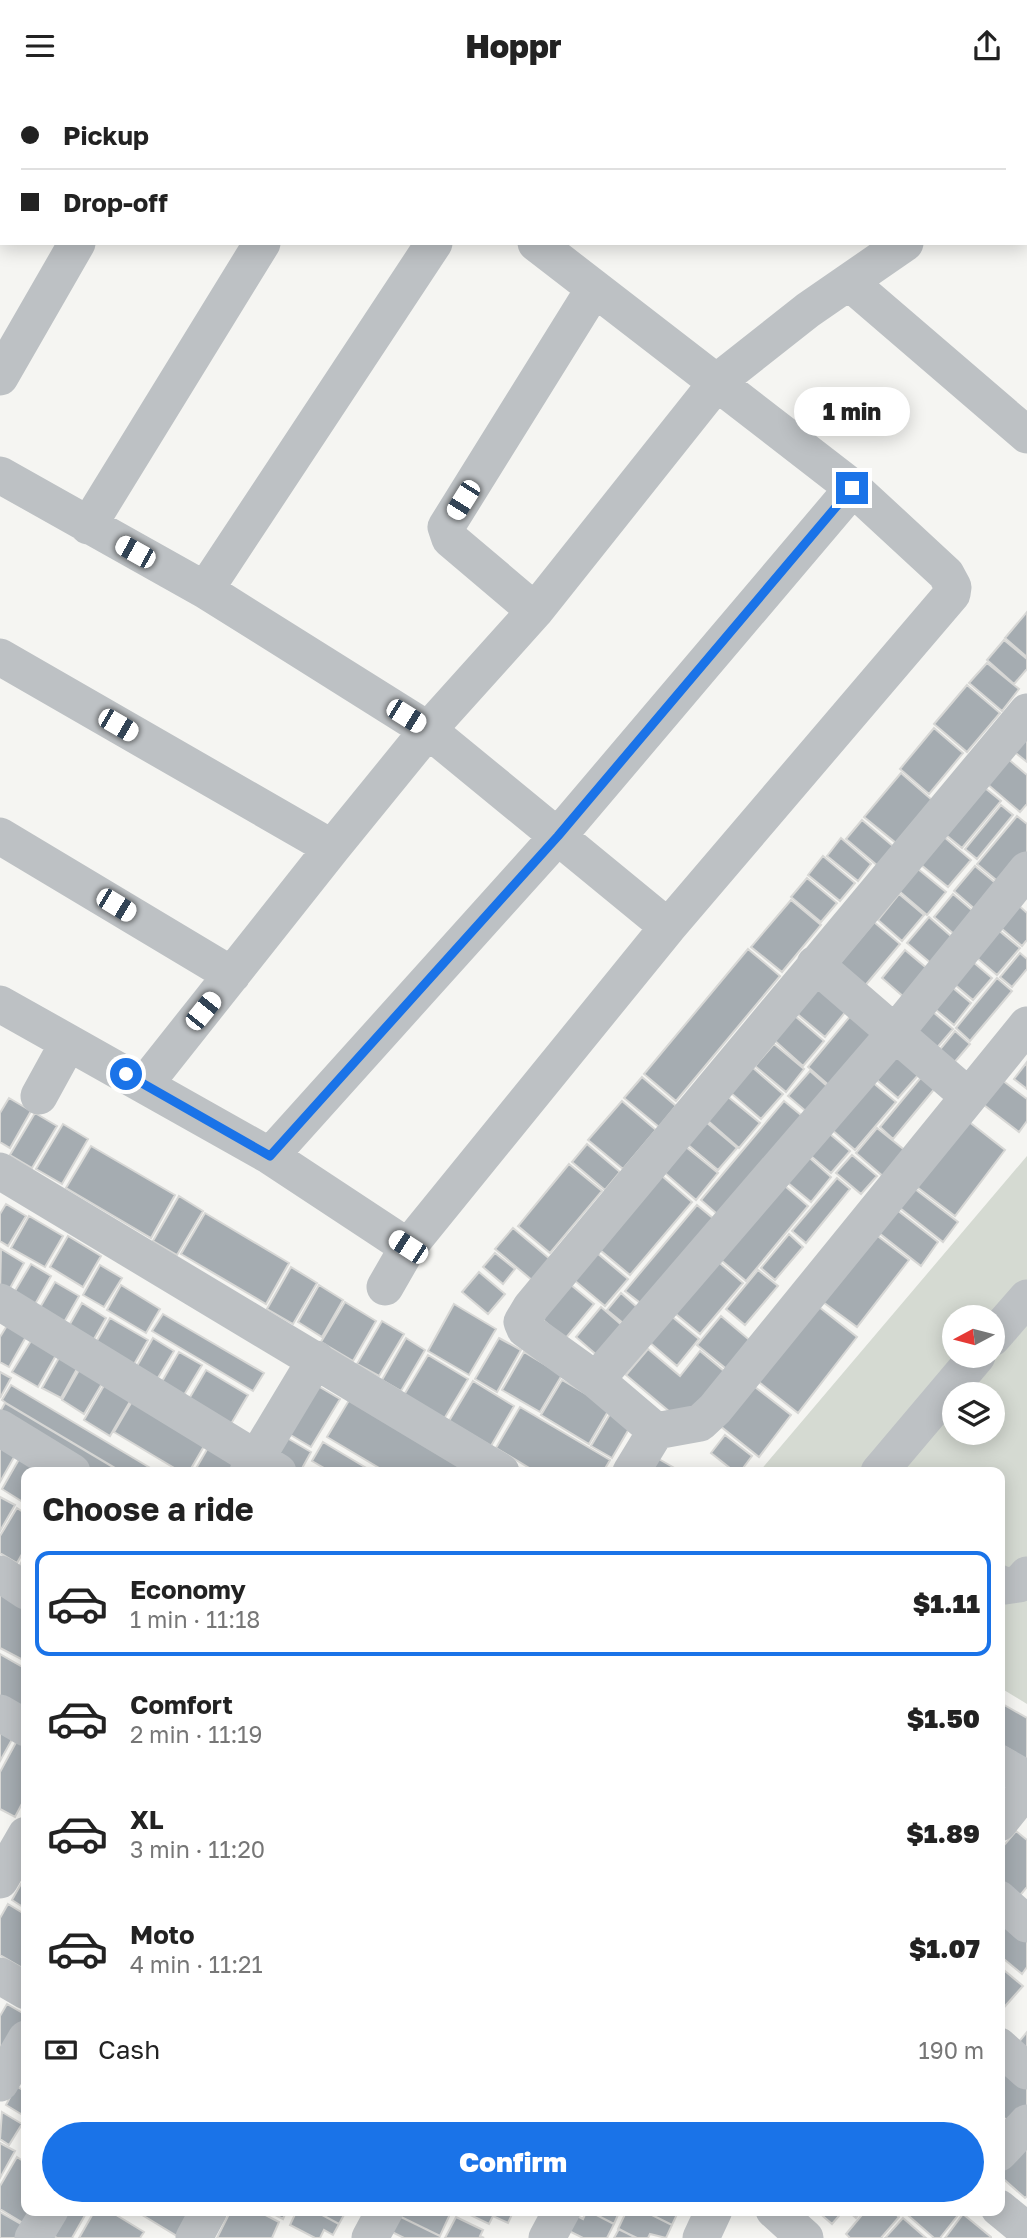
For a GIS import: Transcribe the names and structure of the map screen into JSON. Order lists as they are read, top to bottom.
{
  "north": "left",
  "page": {
    "header": "Hoppr",
    "banner": ["Pickup", "Drop-off"],
    "bubble": "1 min",
    "heading": "Choose a ride",
    "list": [
      {
        "name": "Economy",
        "note": "1 min · 11:18",
        "value": "$1.11"
      },
      {
        "name": "Comfort",
        "note": "2 min · 11:19",
        "value": "$1.50"
      },
      {
        "name": "XL",
        "note": "3 min · 11:20",
        "value": "$1.89"
      },
      {
        "name": "Moto",
        "note": "4 min · 11:21",
        "value": "$1.07"
      }
    ],
    "pay": ["Cash", "190 m"],
    "buttons": "Confirm"
  }
}
